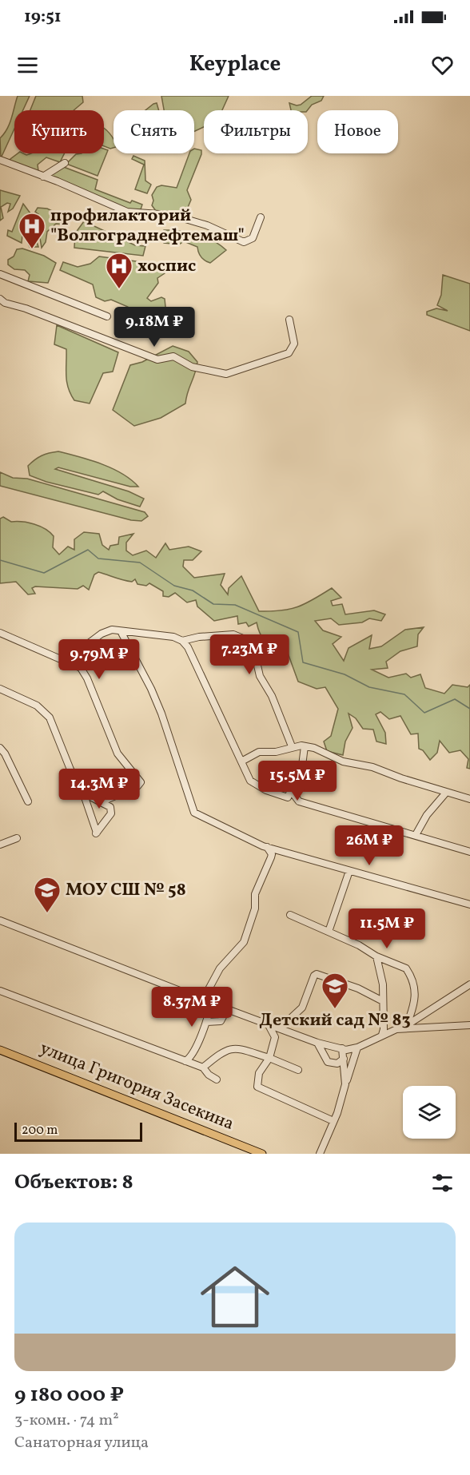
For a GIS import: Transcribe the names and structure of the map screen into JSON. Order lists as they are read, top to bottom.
{
  "streets": {
    "main road": ["улица Григория Засекина"]
  },
  "places": {
    "hospital": ["профилакторий \"Волгограднефтемаш\"", "хоспис"],
    "school or university": ["МОУ СШ № 58", "Детский сад № 83"]
  },
  "scale_bar": "200 m",
  "page": {
    "status": "19:51",
    "header": "Keyplace",
    "chip": [
      "Купить",
      "Снять",
      "Фильтры",
      "Новое"
    ],
    "price": [
      "9.18M ₽",
      "7.23M ₽",
      "9.79M ₽",
      "15.5M ₽",
      "14.3M ₽",
      "26M ₽",
      "11.5M ₽",
      "8.37M ₽"
    ],
    "scale": "200 m",
    "heading": "Объектов: 8",
    "list": [
      {
        "name": "9 180 000 ₽",
        "note": "3-комн. · 74 m² · Санаторная улица"
      }
    ]
  }
}
